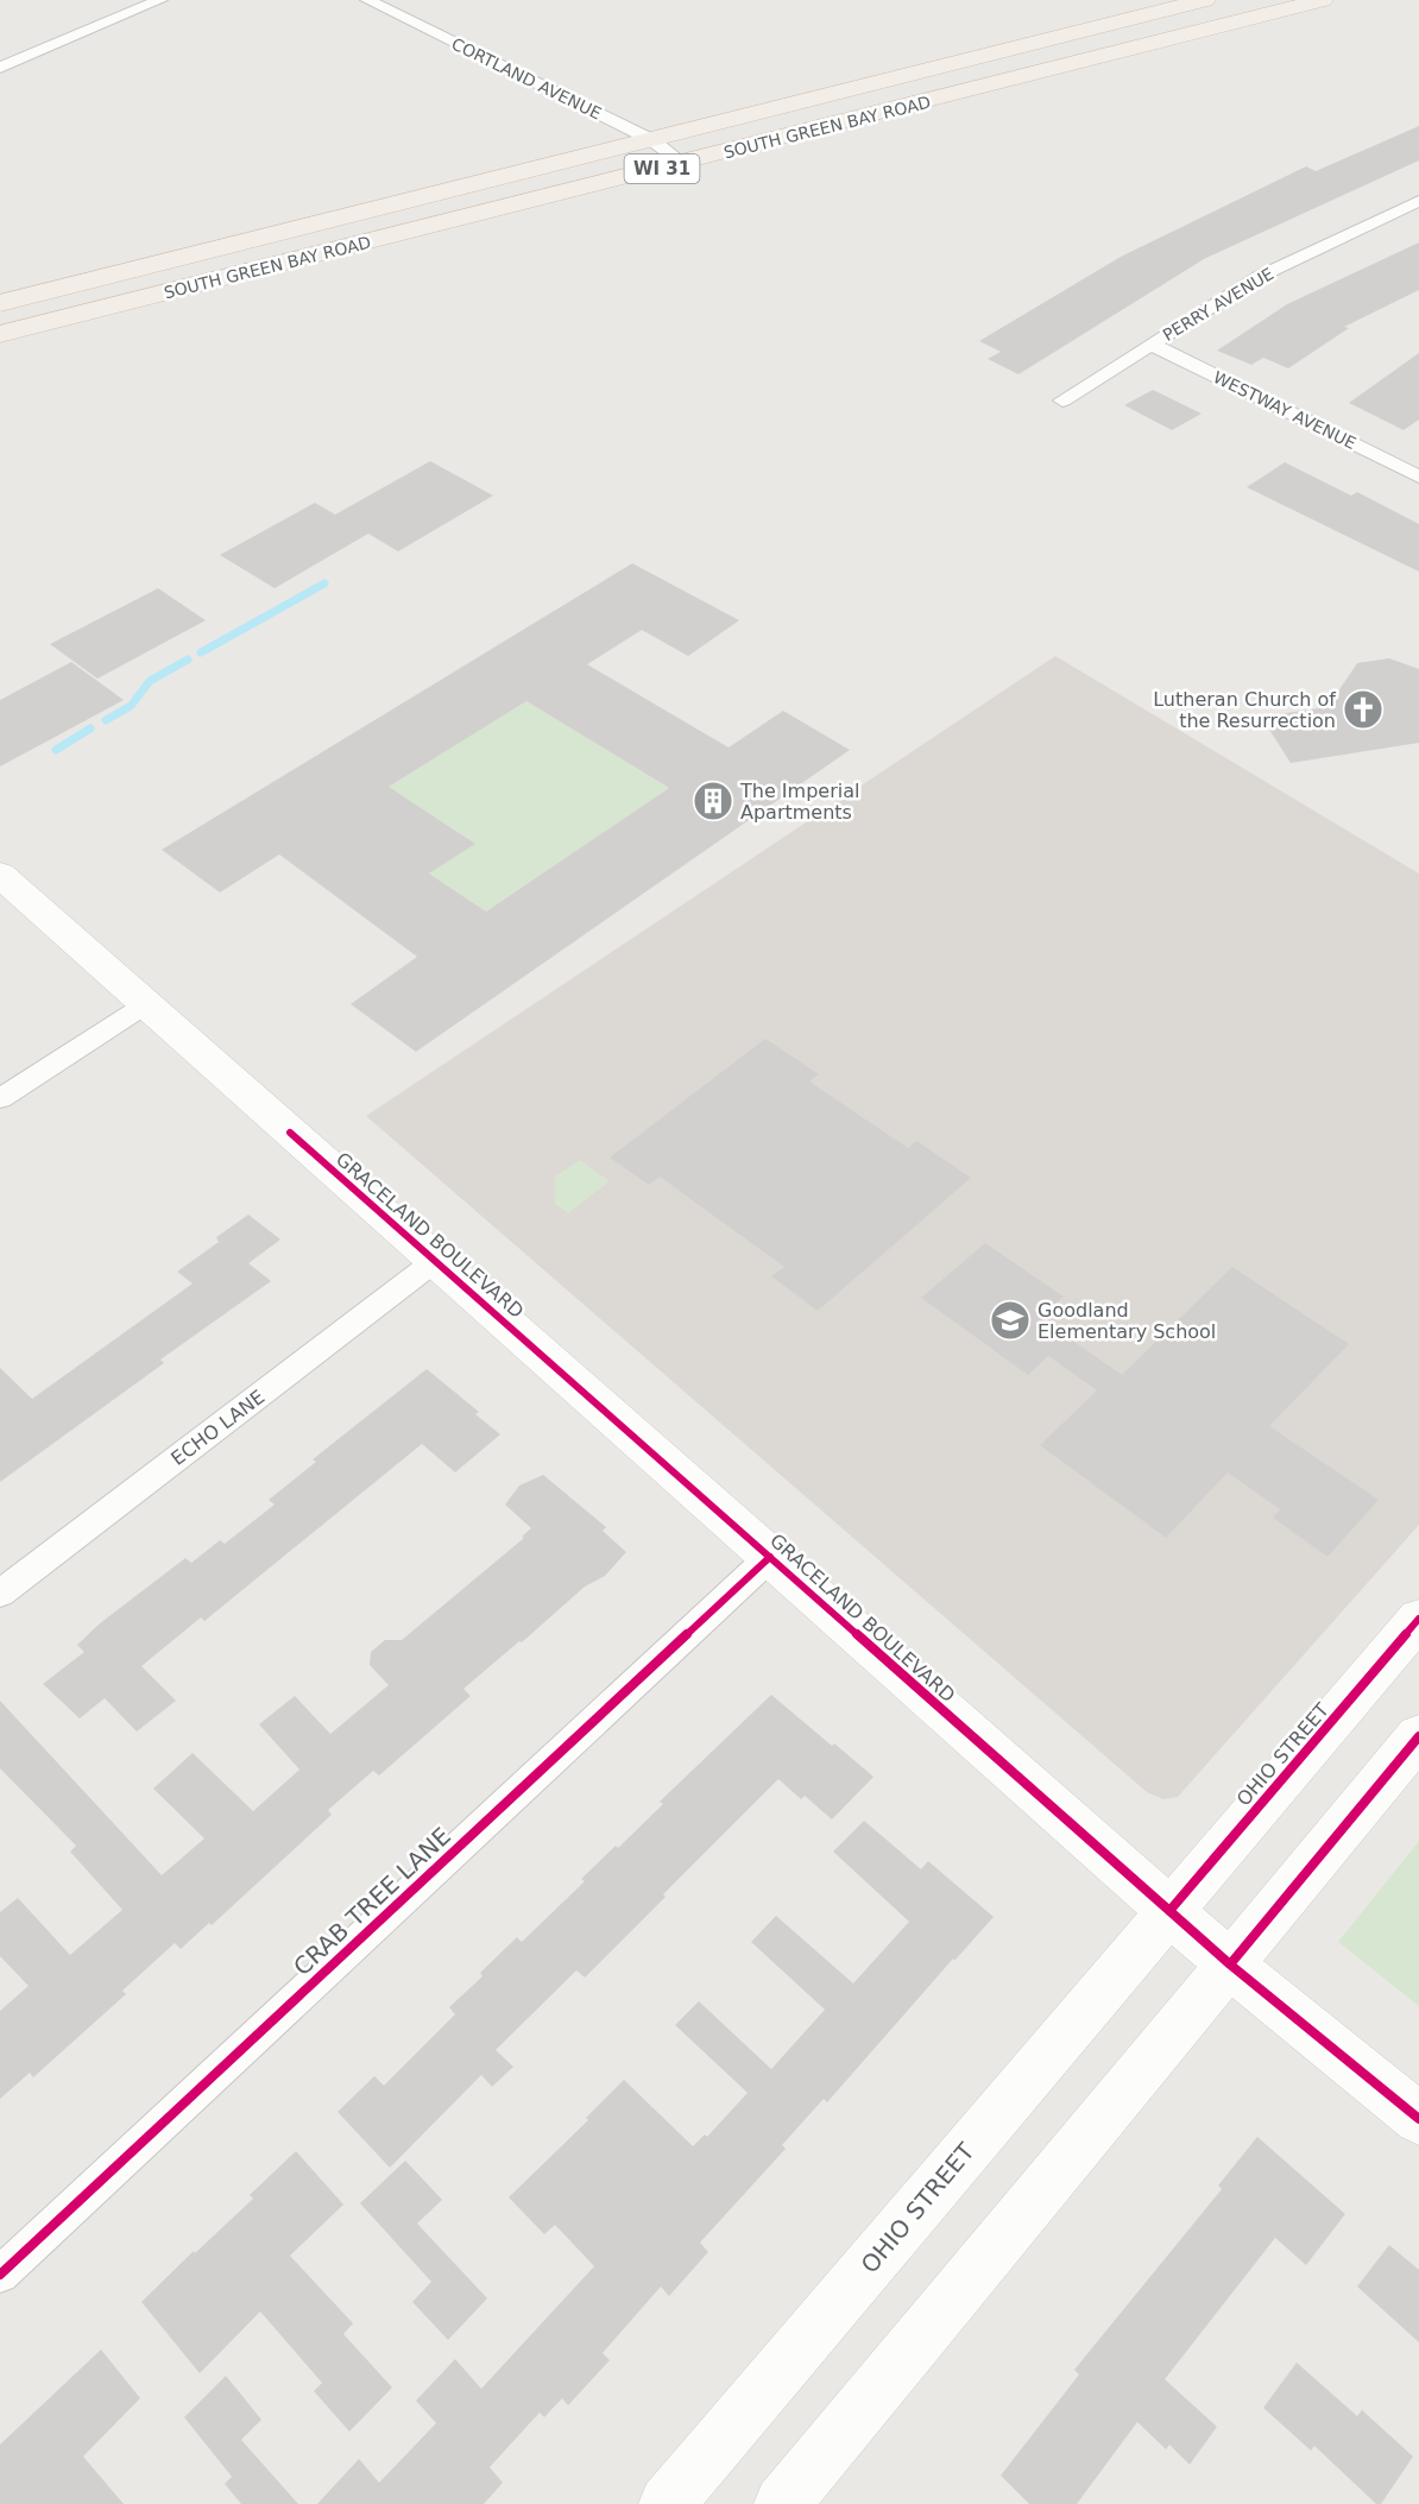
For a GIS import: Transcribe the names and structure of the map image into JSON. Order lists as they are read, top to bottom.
{
  "streets": {
    "main road": ["SOUTH GREEN BAY ROAD", "WI 31"],
    "street": [
      "CORTLAND AVENUE",
      "PERRY AVENUE",
      "WESTWAY AVENUE",
      "GRACELAND BOULEVARD",
      "ECHO LANE",
      "OHIO STREET",
      "CRAB TREE LANE"
    ]
  },
  "crossings": [
    ["CORTLAND AVENUE", "SOUTH GREEN BAY ROAD"],
    ["PERRY AVENUE", "WESTWAY AVENUE"],
    ["GRACELAND BOULEVARD", "ECHO LANE"],
    ["GRACELAND BOULEVARD", "OHIO STREET"],
    ["GRACELAND BOULEVARD", "CRAB TREE LANE"]
  ],
  "places": {
    "church": ["Lutheran Church of the Resurrection"],
    "building": ["The Imperial Apartments"],
    "school or university": ["Goodland Elementary School"]
  }
}
